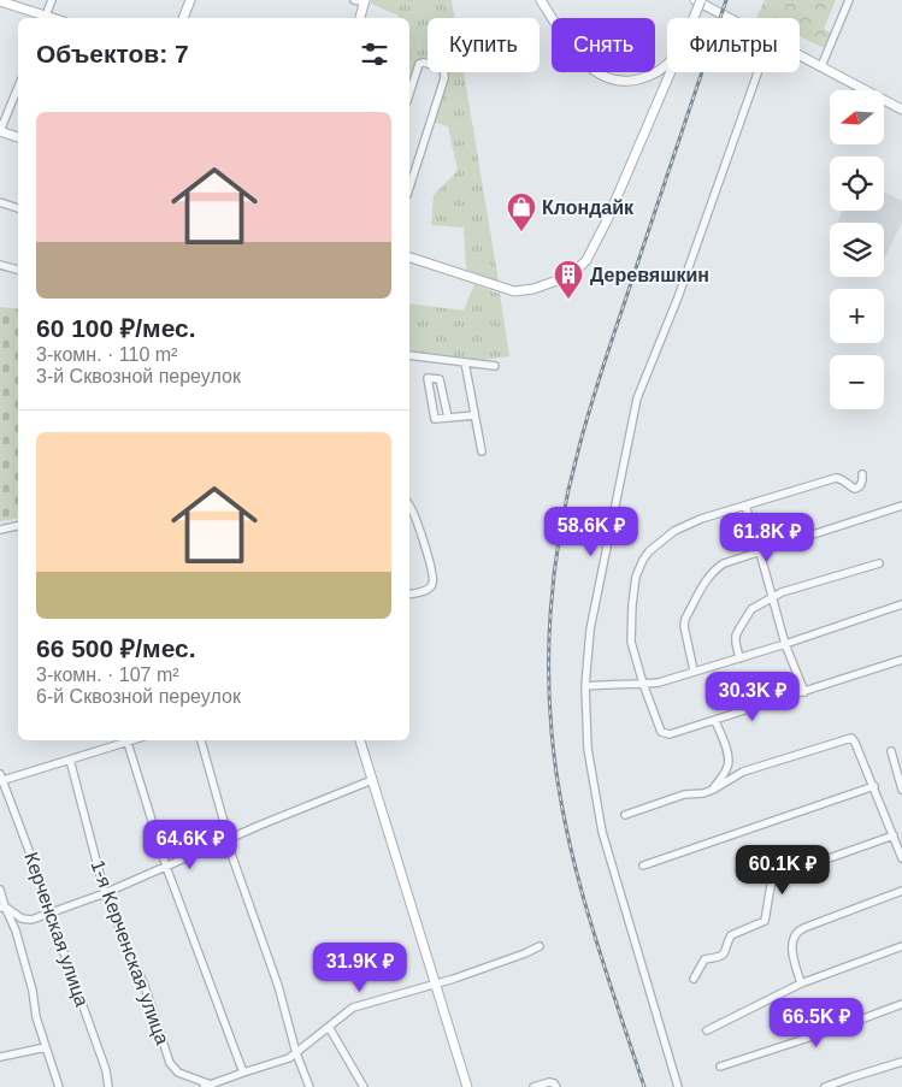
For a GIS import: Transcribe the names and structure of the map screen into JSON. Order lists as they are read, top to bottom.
{
  "streets": {
    "street": ["Керченская улица", "1-я Керченская улица"]
  },
  "places": {
    "shop": ["Клондайк"],
    "building": ["Деревяшкин"]
  },
  "north": "left",
  "page": {
    "chip": ["Купить", "Снять", "Фильтры"],
    "heading": "Объектов: 7",
    "map_buttons": ["+", "−"],
    "list": [
      {
        "name": "60 100 ₽/мес.",
        "note": "3-комн. · 110 m² · 3-й Сквозной переулок"
      },
      {
        "name": "66 500 ₽/мес.",
        "note": "3-комн. · 107 m² · 6-й Сквозной переулок"
      }
    ],
    "price": [
      "58.6K ₽",
      "61.8K ₽",
      "30.3K ₽",
      "64.6K ₽",
      "60.1K ₽",
      "31.9K ₽",
      "66.5K ₽"
    ]
  }
}
